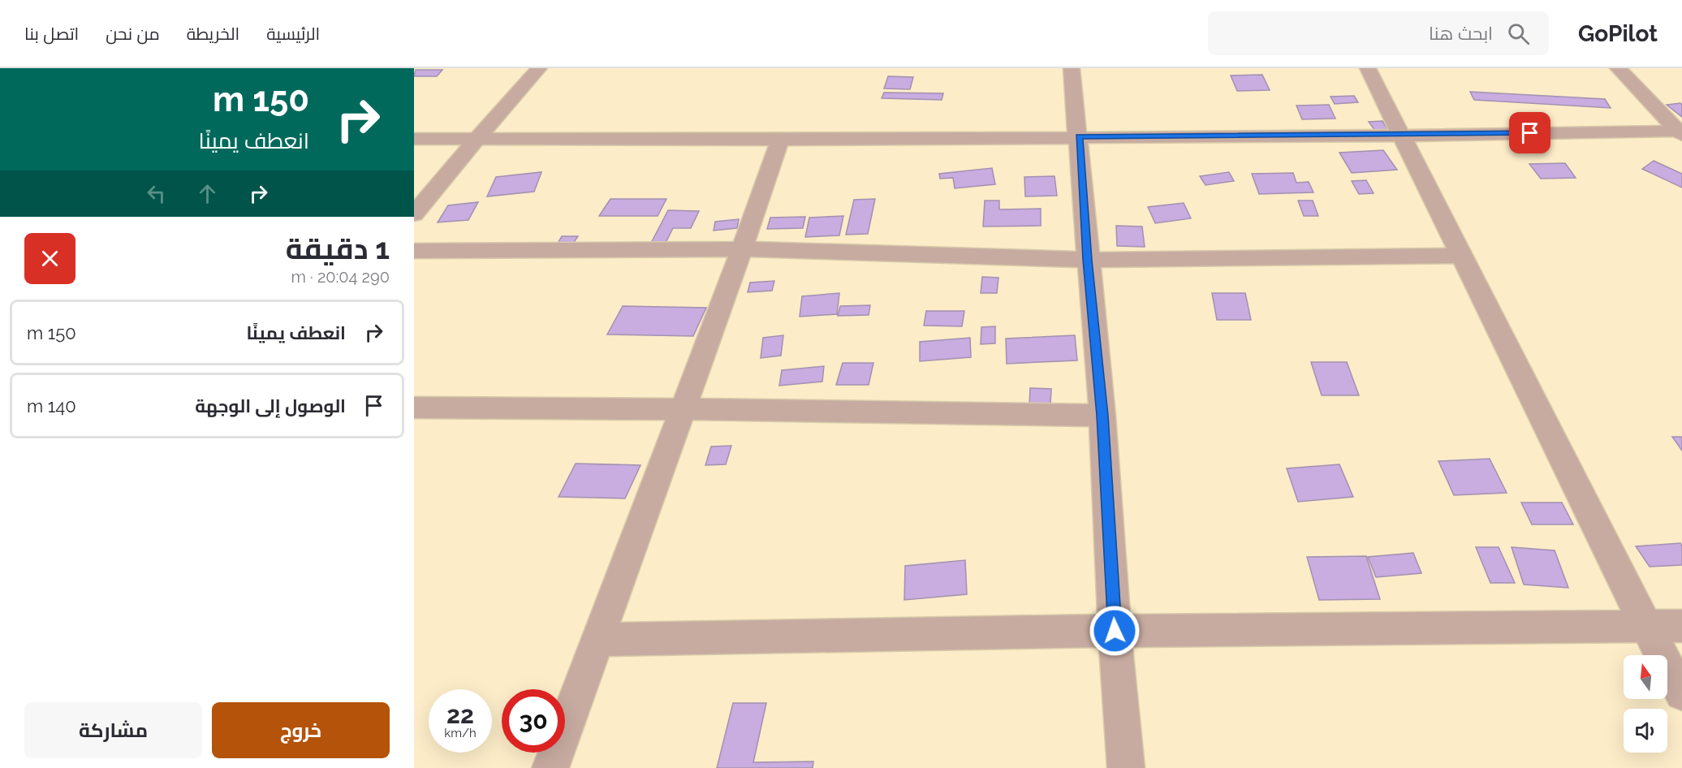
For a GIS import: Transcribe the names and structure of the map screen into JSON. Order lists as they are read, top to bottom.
{
  "north": "top",
  "page": {
    "header": "GoPilot",
    "search": "ابحث هنا",
    "nav": [
      "الرئيسية",
      "الخريطة",
      "من نحن",
      "اتصل بنا"
    ],
    "turn": ["150 m", "انعطف يمينًا"],
    "heading": ["1 دقيقة", "290 m · 20:04"],
    "list": [
      {
        "name": "انعطف يمينًا",
        "value": "150 m"
      },
      {
        "name": "الوصول إلى الوجهة",
        "value": "140 m"
      }
    ],
    "speed": "22 km/h",
    "limit": "30",
    "buttons": ["خروج", "مشاركة"]
  }
}
